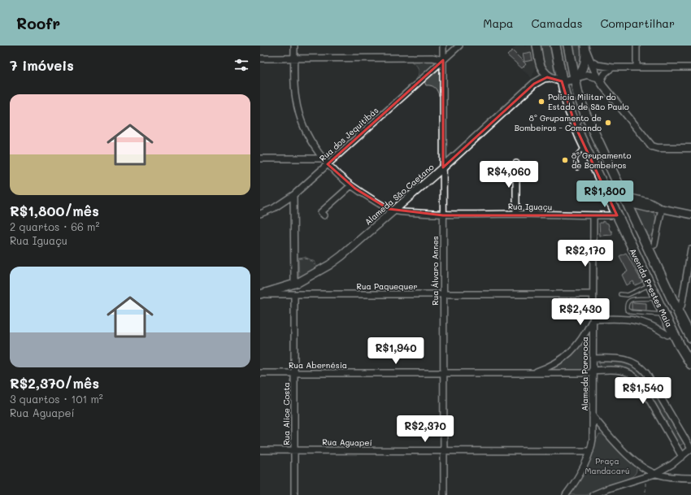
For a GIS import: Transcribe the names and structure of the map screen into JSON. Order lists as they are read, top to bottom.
{
  "streets": {
    "highway": ["Avenida Prestes Maia"],
    "main road": ["Alameda São Caetano"],
    "street": [
      "Rua dos Jequitibás",
      "Rua Iguaçu",
      "Rua Álvaro Annes",
      "Rua Paquequer",
      "Rua Abernésia",
      "Alameda Pororoca",
      "Rua Alice Costa",
      "Rua Aguapeí"
    ]
  },
  "crossings": [
    ["Rua dos Jequitibás", "Rua Álvaro Annes"],
    ["Alameda São Caetano", "Rua Iguaçu"],
    ["Alameda São Caetano", "Rua Álvaro Annes"],
    ["Alameda São Caetano", "Rua Paquequer"],
    ["Rua Iguaçu", "Rua Álvaro Annes"],
    ["Rua Iguaçu", "Avenida Prestes Maia"],
    ["Rua Iguaçu", "Alameda Pororoca"],
    ["Rua Álvaro Annes", "Rua Paquequer"],
    ["Rua Álvaro Annes", "Rua Abernésia"],
    ["Rua Álvaro Annes", "Rua Aguapeí"],
    ["Rua Paquequer", "Alameda Pororoca"],
    ["Rua Paquequer", "Rua Alice Costa"],
    ["Rua Abernésia", "Alameda Pororoca"],
    ["Rua Abernésia", "Rua Alice Costa"],
    ["Rua Alice Costa", "Rua Aguapeí"]
  ],
  "parks": ["Praça Mandacarú"],
  "places": ["Policia Militar do Estado de São Paulo", "8° Grupamento de Bombeiros - Comando", "8° Grupamento de Bombeiros"],
  "page": {
    "header": "Roofr",
    "nav": ["Mapa", "Camadas", "Compartilhar"],
    "heading": "7 imóveis",
    "list": [
      {
        "name": "R$1,800/mês",
        "note": "2 quartos · 66 m² · Rua Iguaçu"
      },
      {
        "name": "R$2,370/mês",
        "note": "3 quartos · 101 m² · Rua Aguapeí"
      }
    ],
    "price": [
      "R$4,060",
      "R$1,800",
      "R$2,170",
      "R$2,430",
      "R$1,940",
      "R$1,540",
      "R$2,370"
    ]
  }
}
